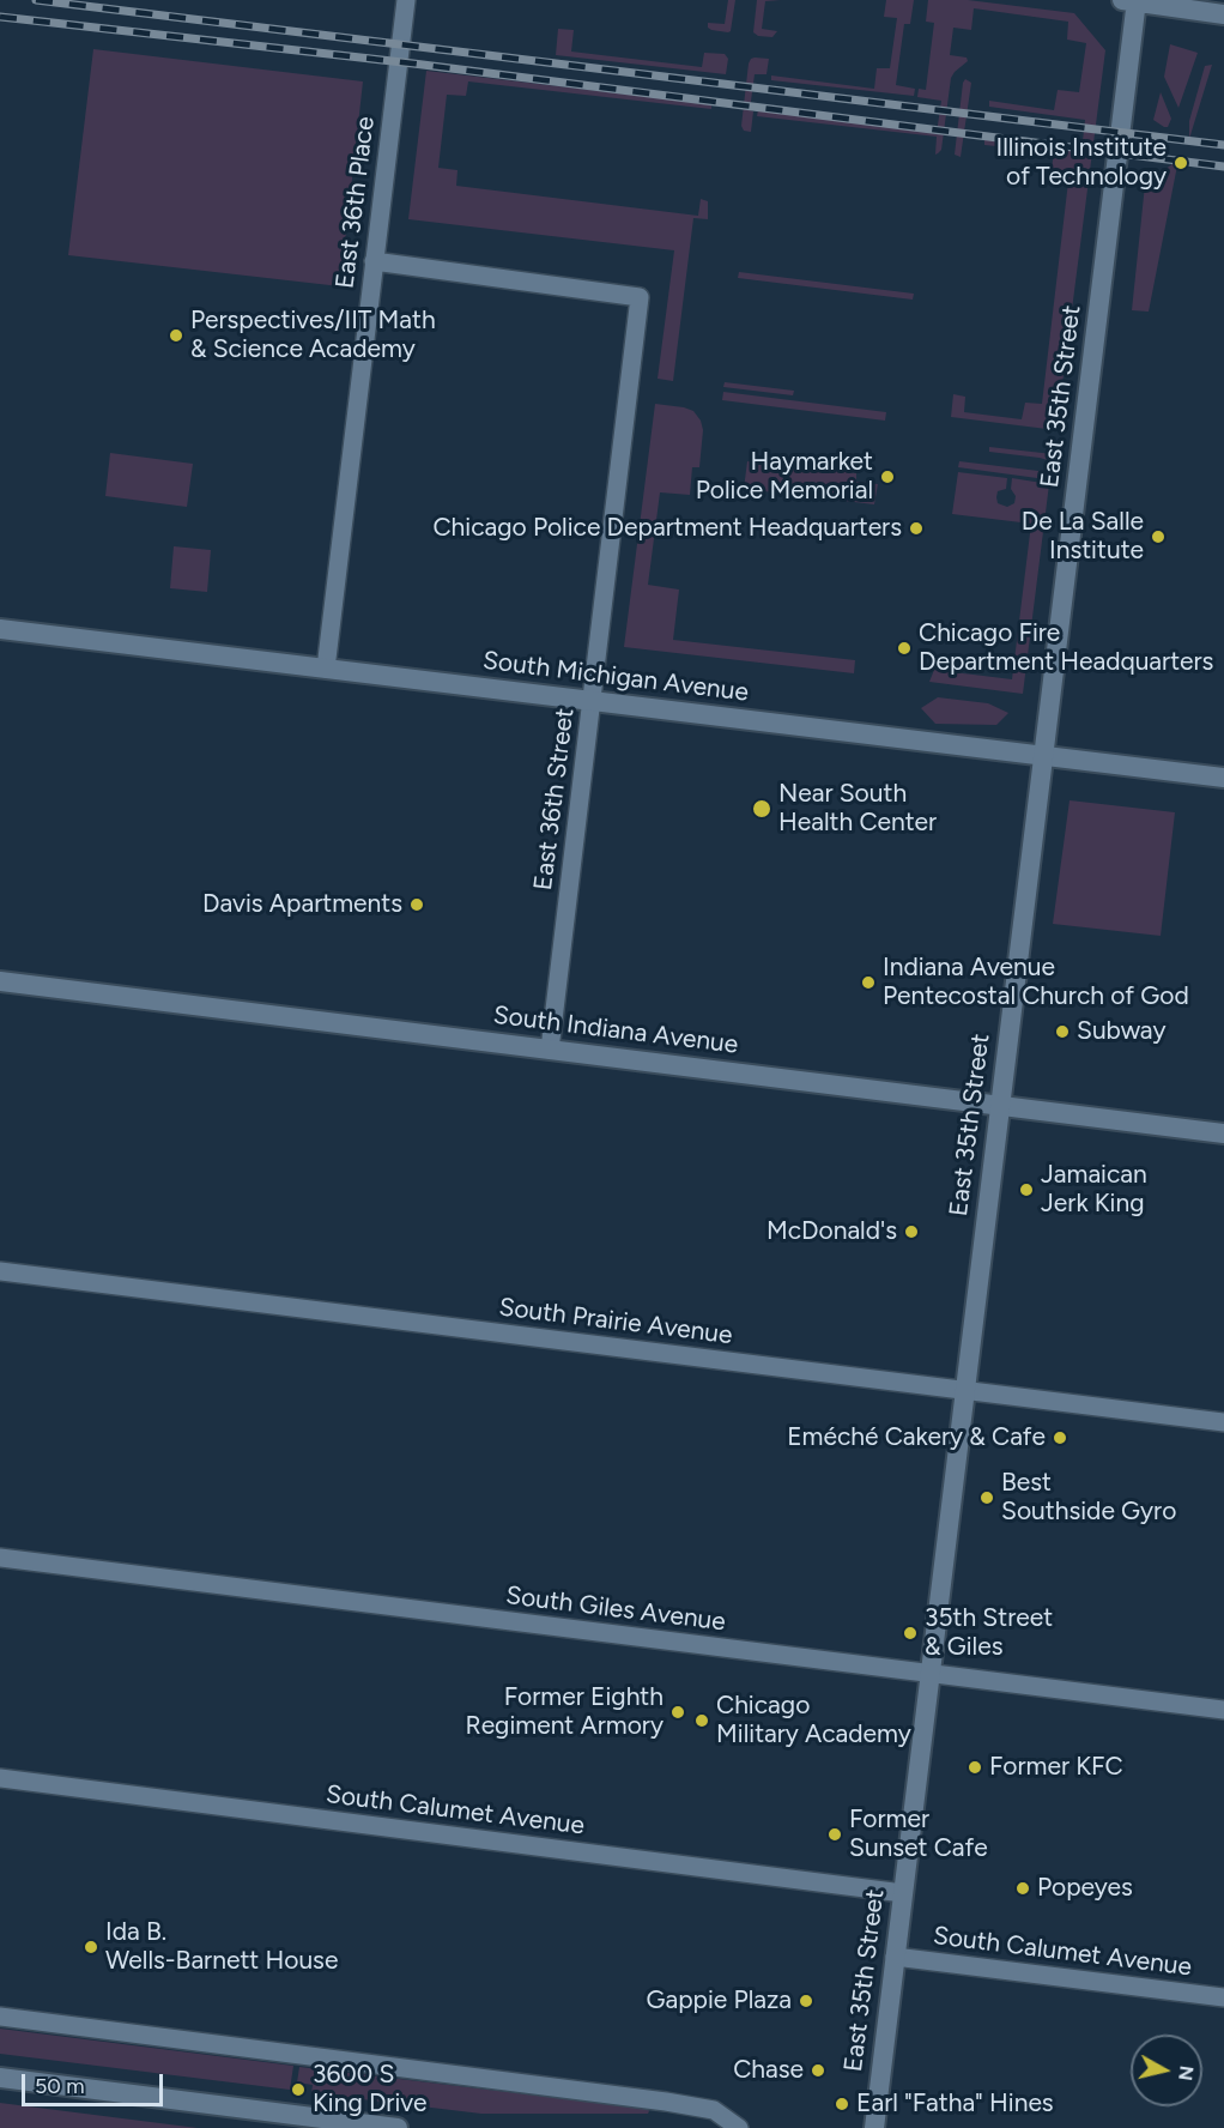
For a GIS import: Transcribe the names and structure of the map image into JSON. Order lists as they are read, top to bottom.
{
  "streets": {
    "street": [
      "East 36th Place",
      "East 35th Street",
      "South Michigan Avenue",
      "East 36th Street",
      "South Indiana Avenue",
      "South Prairie Avenue",
      "South Giles Avenue",
      "South Calumet Avenue"
    ]
  },
  "crossings": [
    ["East 36th Place", "South Michigan Avenue"],
    ["East 36th Place", "East 36th Street"],
    ["East 35th Street", "South Michigan Avenue"],
    ["East 35th Street", "South Indiana Avenue"],
    ["East 35th Street", "South Prairie Avenue"],
    ["East 35th Street", "South Giles Avenue"],
    ["East 35th Street", "South Calumet Avenue"],
    ["South Michigan Avenue", "East 36th Street"],
    ["East 36th Street", "South Indiana Avenue"]
  ],
  "places": [
    "Illinois Institute of Technology",
    "Perspectives/IIT Math & Science Academy",
    "Haymarket Police Memorial",
    "Chicago Police Department Headquarters",
    "De La Salle Institute",
    "Chicago Fire Department Headquarters",
    "Near South Health Center",
    "Davis Apartments",
    "Indiana Avenue Pentecostal Church of God",
    "Subway",
    "Jamaican Jerk King",
    "McDonald's",
    "Eméché Cakery & Cafe",
    "Best Southside Gyro",
    "35th Street & Giles",
    "Former Eighth Regiment Armory",
    "Chicago Military Academy",
    "Former KFC",
    "Former Sunset Cafe",
    "Popeyes",
    "Ida B. Wells-Barnett House",
    "Gappie Plaza",
    "Chase",
    "3600 S King Drive",
    "Earl \"Fatha\" Hines"
  ],
  "scale_bar": "50 m",
  "north": "right"
}
